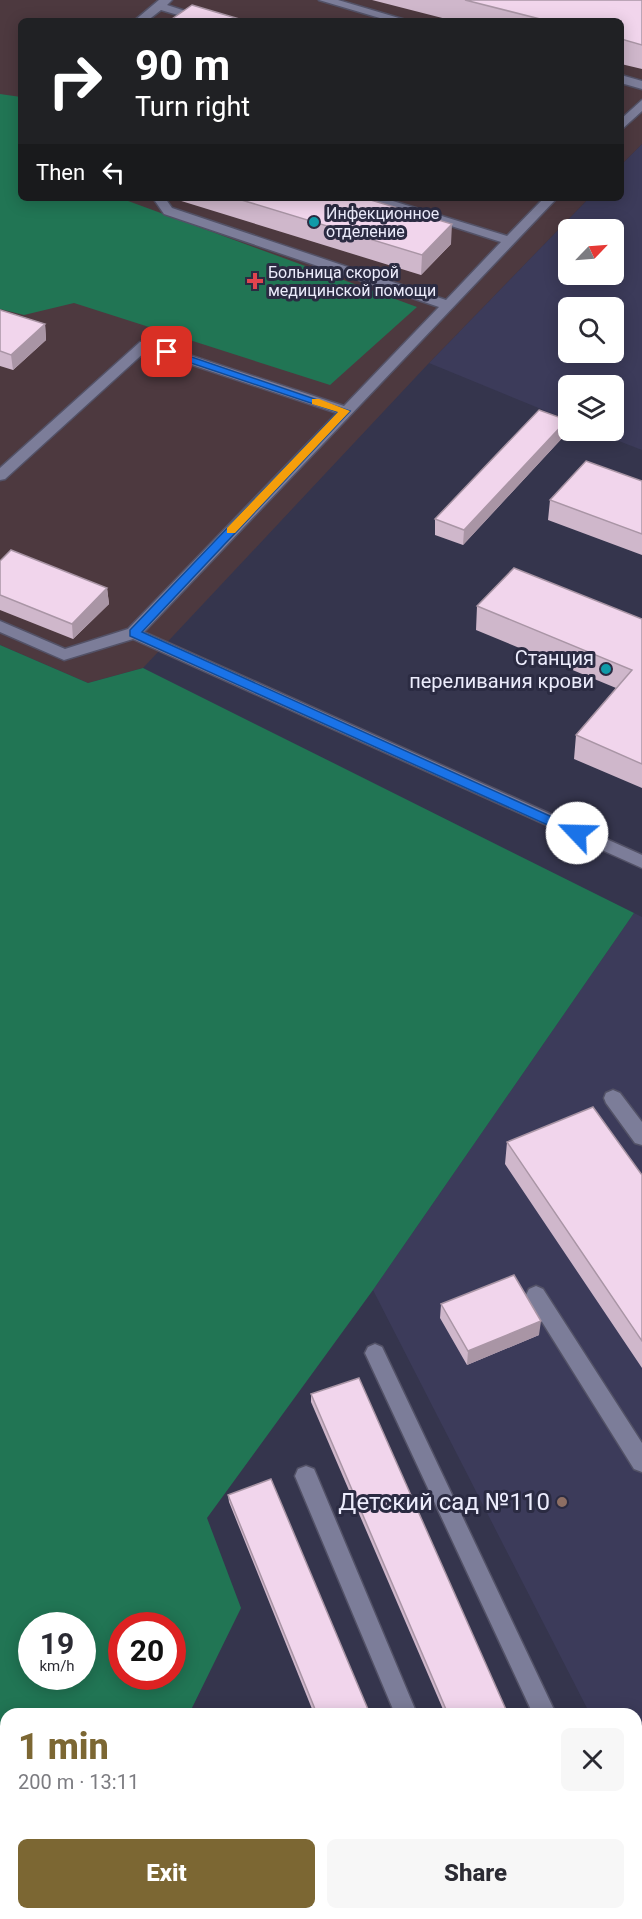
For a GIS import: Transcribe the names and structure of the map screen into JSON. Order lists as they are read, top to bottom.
{
  "places": {
    "other": ["Инфекционное отделение", "Станция переливания крови", "Детский сад №110"],
    "health": ["Больница скорой медицинской помощи"]
  },
  "north": "top right",
  "page": {
    "turn": ["90 m", "Turn right"],
    "then": "Then",
    "speed": "19 km/h",
    "limit": "20",
    "heading": ["1 min", "200 m · 13:11"],
    "buttons": ["Exit", "Share"]
  }
}
